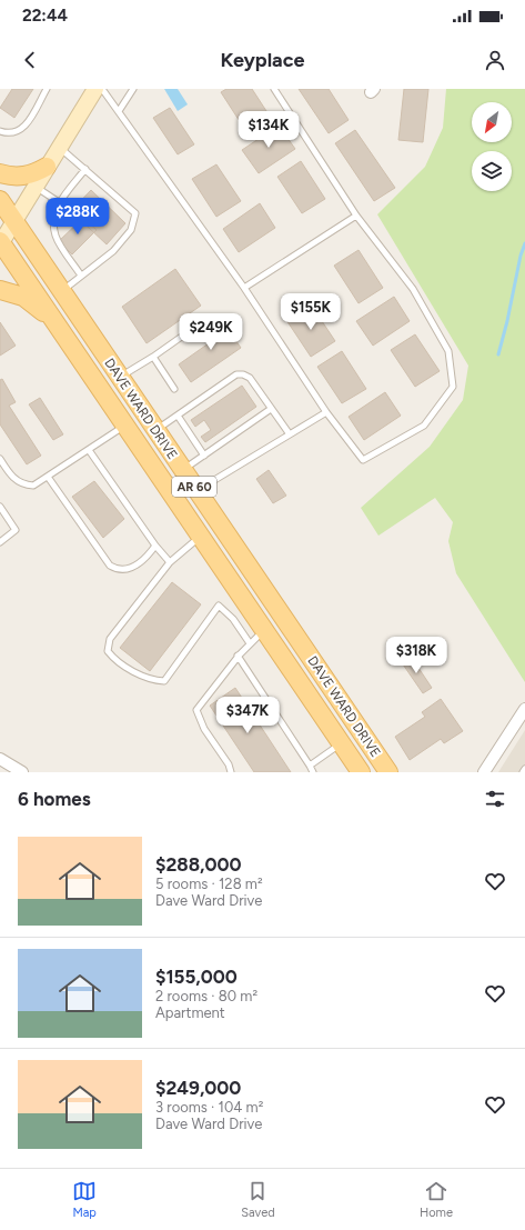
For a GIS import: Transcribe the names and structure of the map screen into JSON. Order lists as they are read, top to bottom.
{
  "streets": {
    "main road": ["DAVE WARD DRIVE", "AR 60"]
  },
  "north": "bottom left",
  "page": {
    "status": "22:44",
    "header": "Keyplace",
    "price": [
      "$134K",
      "$288K",
      "$155K",
      "$249K",
      "$318K",
      "$347K"
    ],
    "heading": "6 homes",
    "list": [
      {
        "name": "$288,000",
        "note": "5 rooms · 128 m² · Dave Ward Drive"
      },
      {
        "name": "$155,000",
        "note": "2 rooms · 80 m² · Apartment"
      },
      {
        "name": "$249,000",
        "note": "3 rooms · 104 m² · Dave Ward Drive"
      }
    ],
    "tabs": ["Map", "Saved", "Home"]
  }
}
